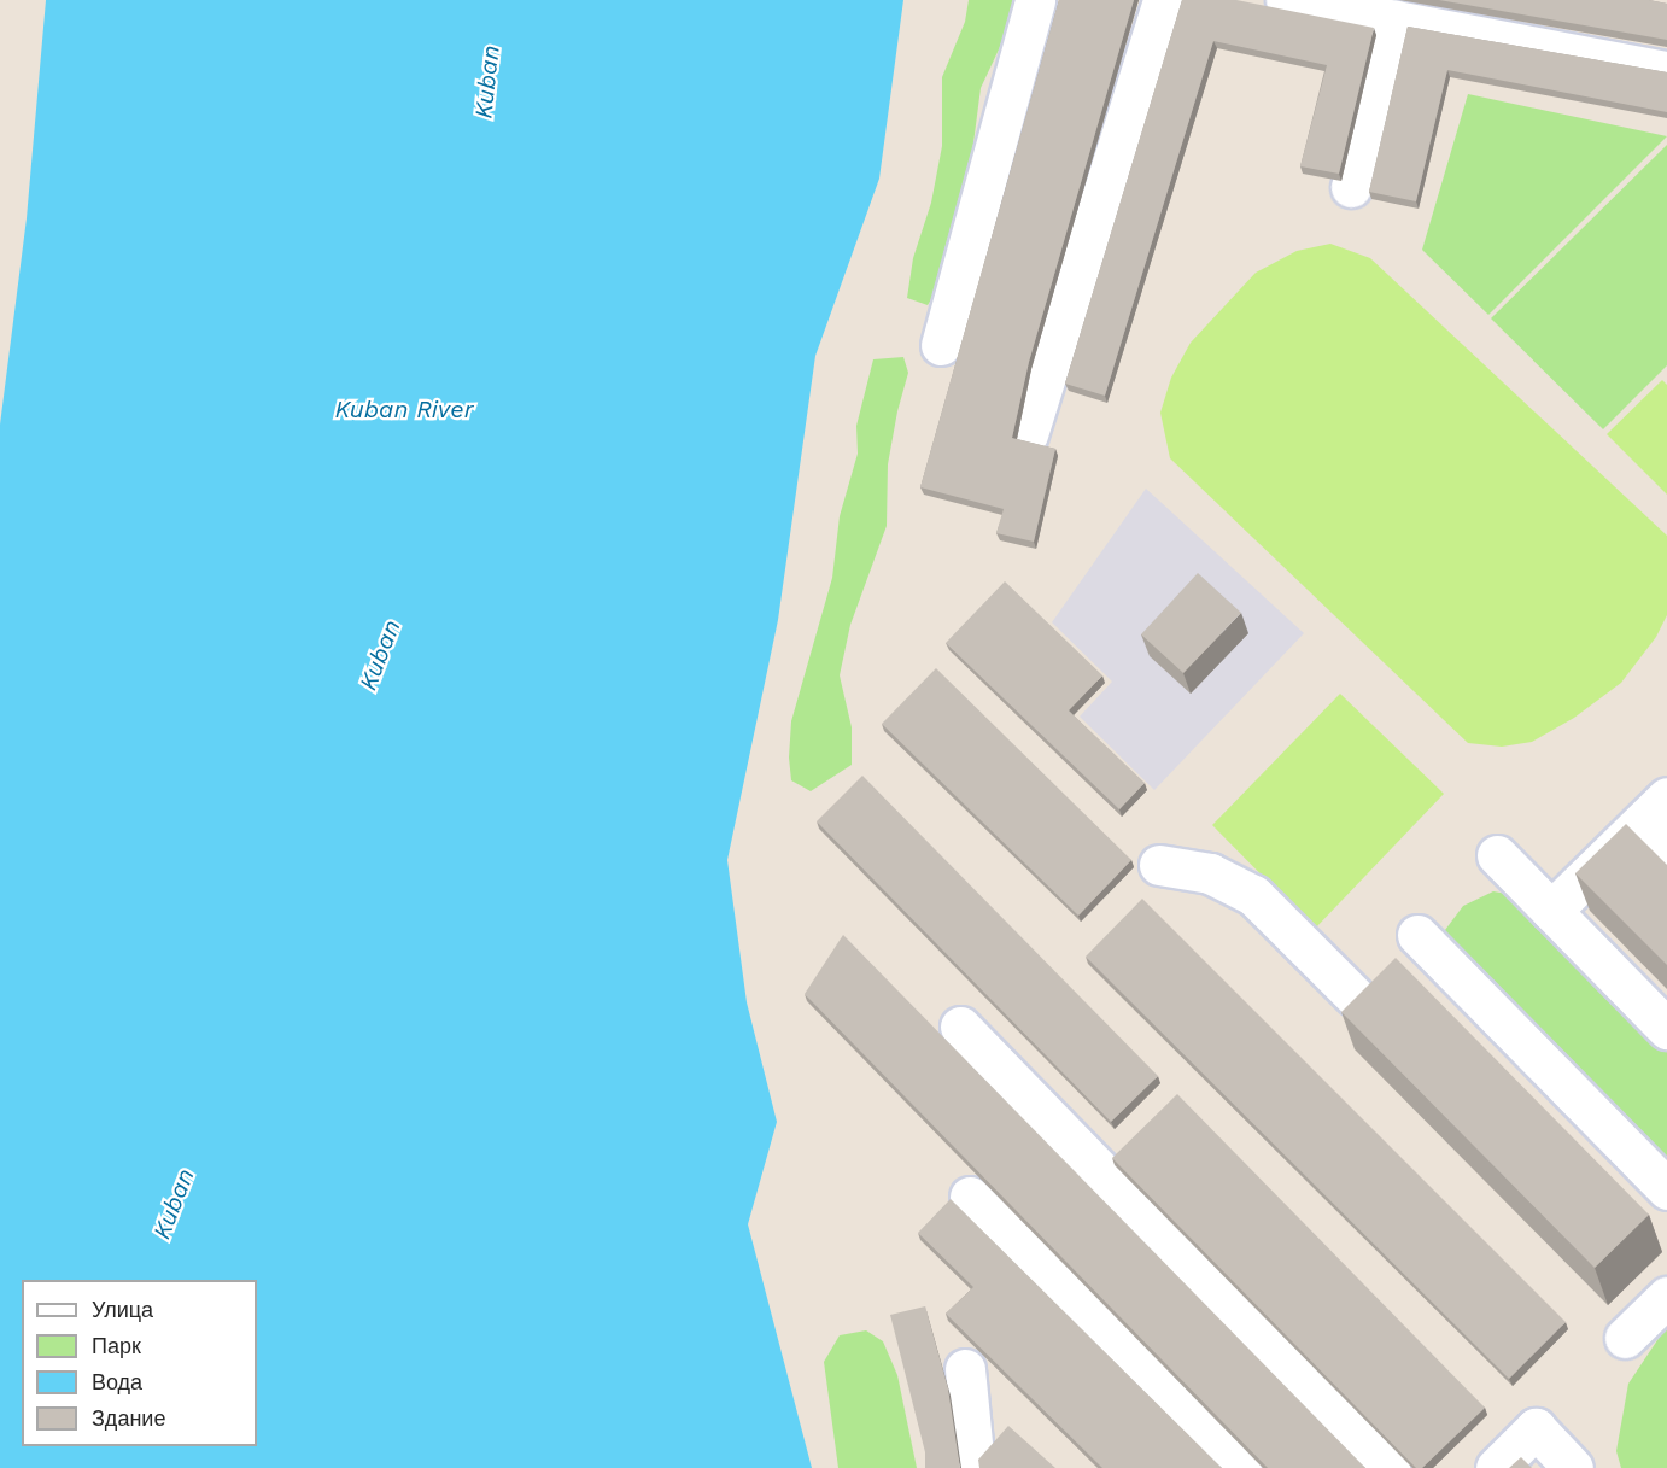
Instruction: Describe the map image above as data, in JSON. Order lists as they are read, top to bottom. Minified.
{"water":["Kuban","Kuban River"],"legend":["Улица","Парк","Вода","Здание"]}
